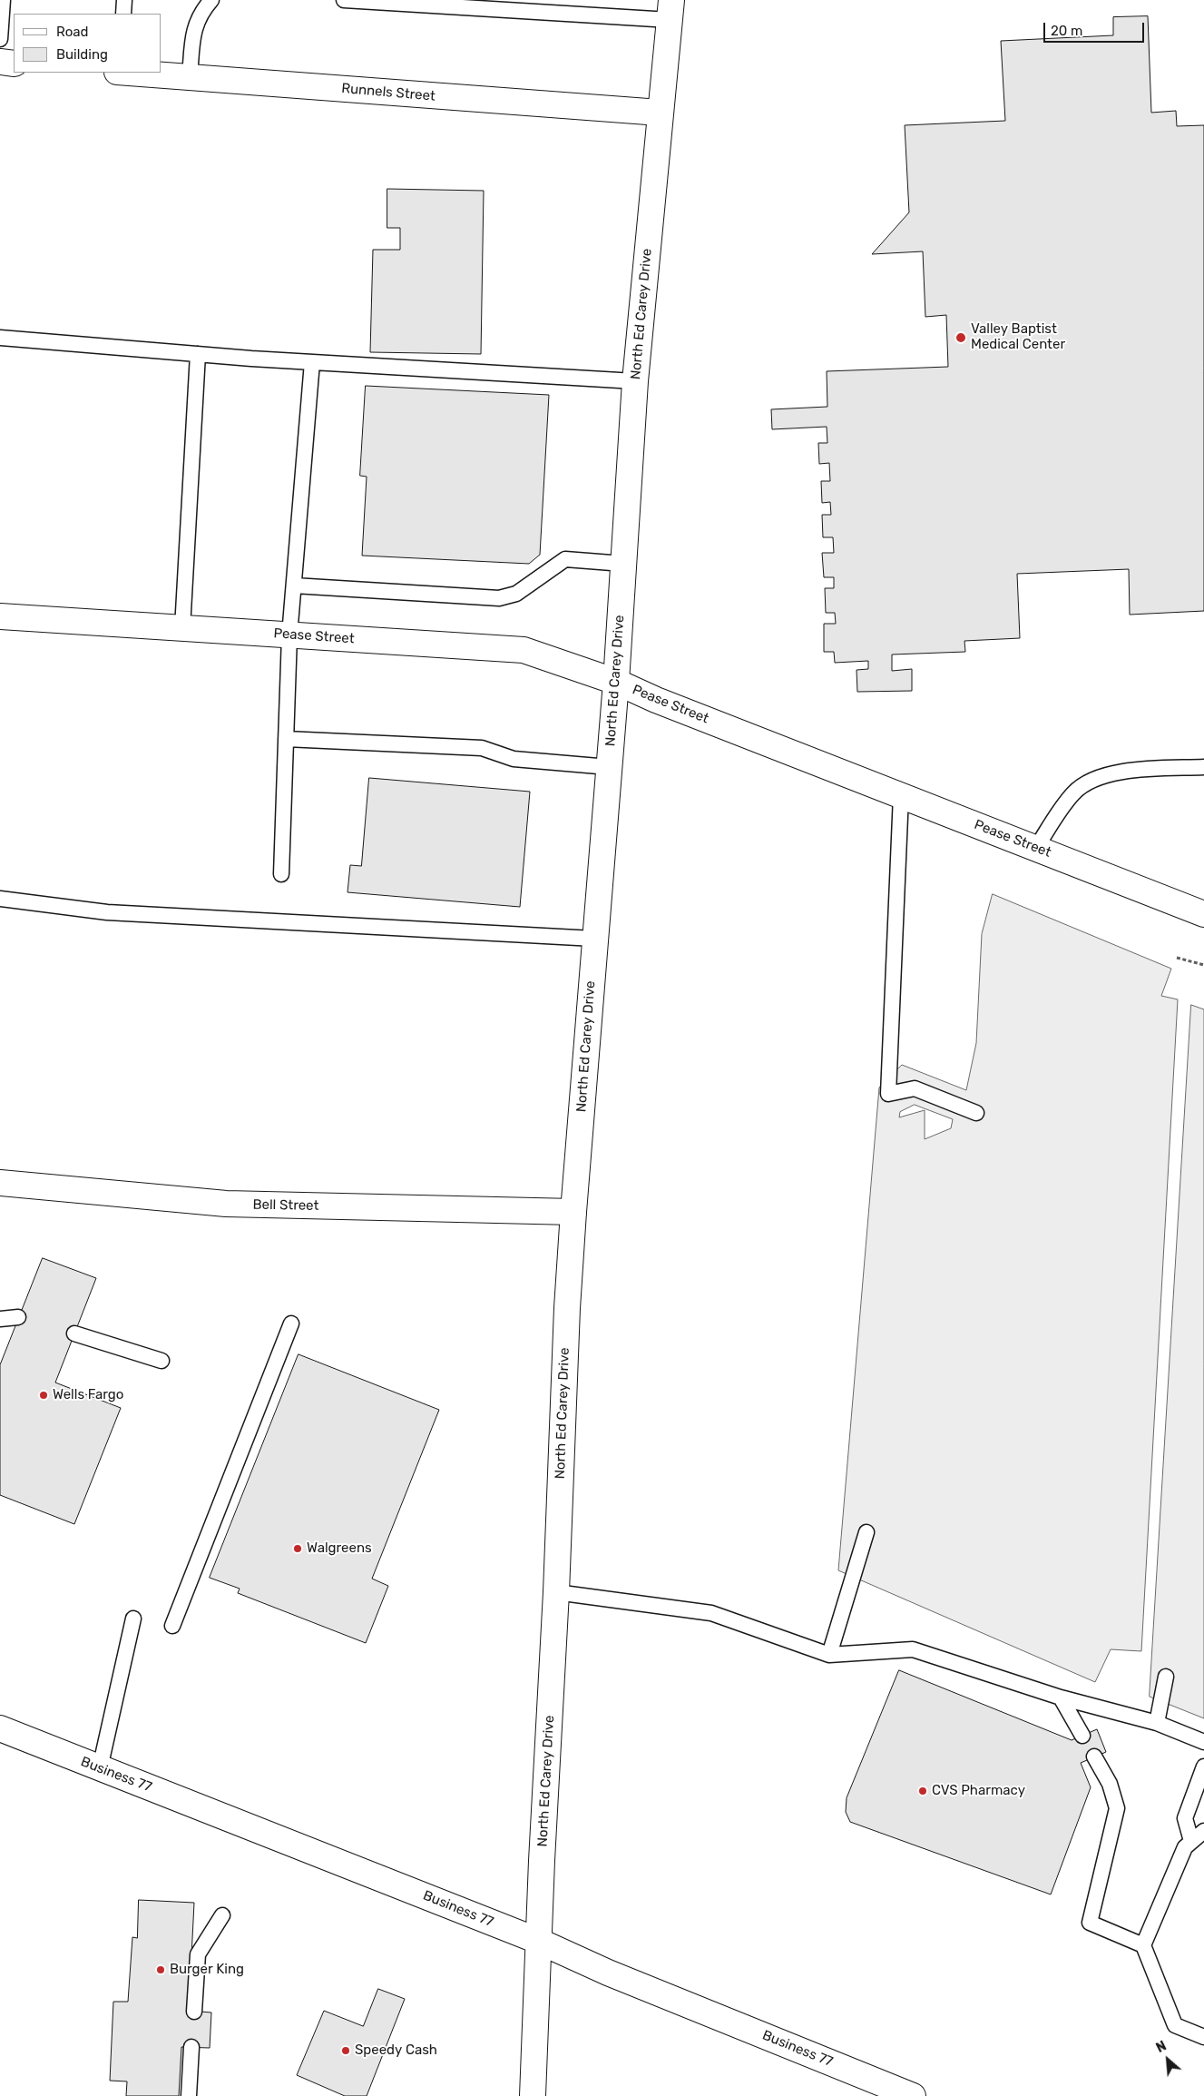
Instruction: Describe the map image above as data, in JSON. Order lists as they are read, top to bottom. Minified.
{"streets":{"main road":["Runnels Street","North Ed Carey Drive","Pease Street","Bell Street","Business 77"]},"crossings":[["Runnels Street","North Ed Carey Drive"],["North Ed Carey Drive","Pease Street"],["North Ed Carey Drive","Bell Street"],["North Ed Carey Drive","Business 77"]],"places":["Valley Baptist Medical Center","Wells Fargo","Walgreens","CVS Pharmacy","Burger King","Speedy Cash"],"legend":["Road","Building"],"scale_bar":"20 m","north":"top left"}
